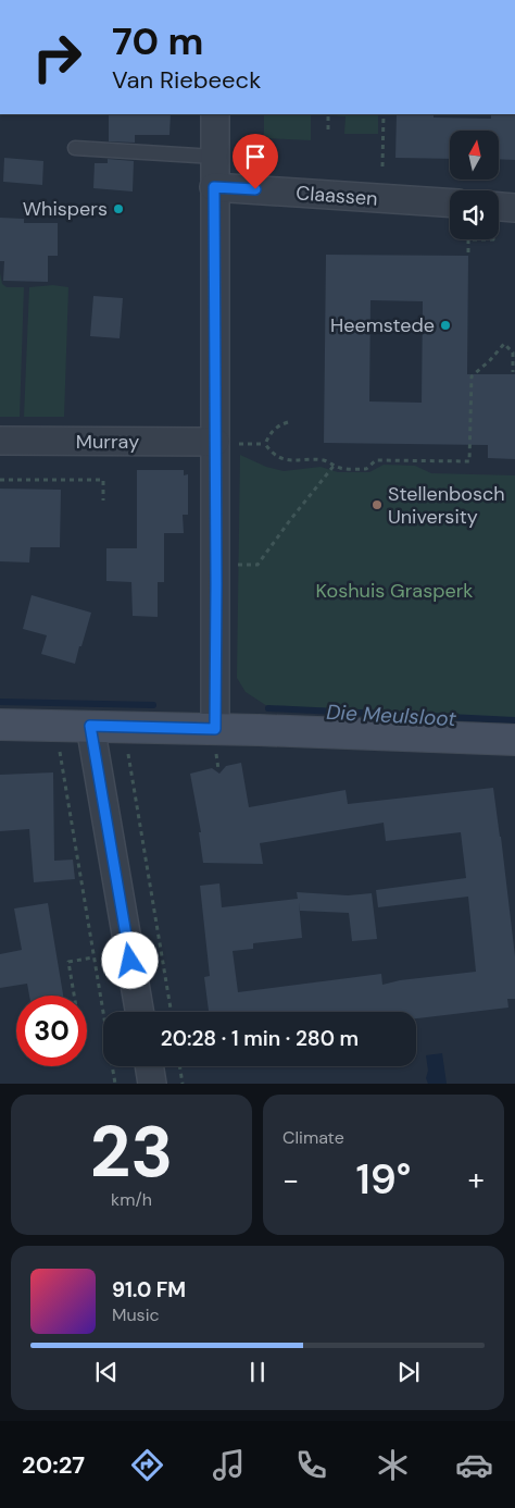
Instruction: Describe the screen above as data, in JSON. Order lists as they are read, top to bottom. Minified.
{"streets":{"street":["Claassen","Murray"]},"water":["Die Meulsloot"],"parks":["Koshuis Grasperk"],"places":["Whispers","Heemstede","Stellenbosch University"],"north":"top","page":{"turn":["70 m","Van Riebeeck"],"limit":"30","trip":"20:28 · 1 min · 280 m","tile":[["23","km/h"],"Climate"],"heat":["−","19°","+"],"song":["91.0 FM","Music"],"tabs":"20:27"}}
